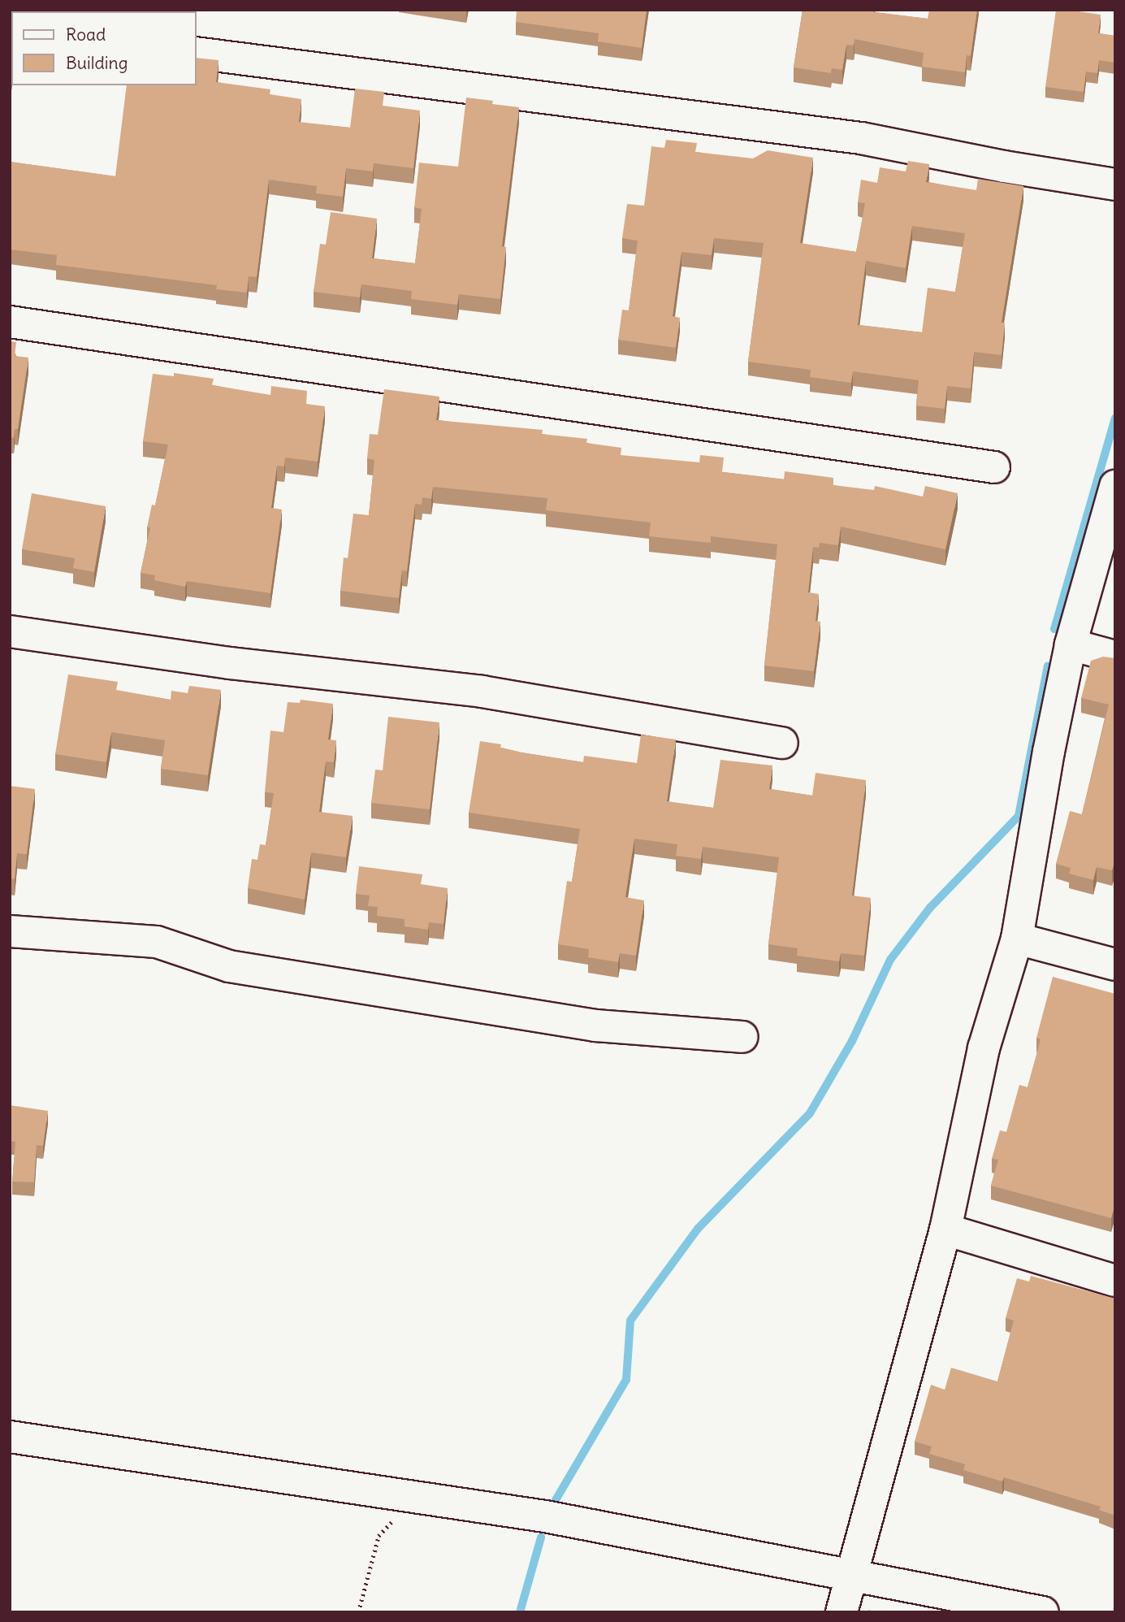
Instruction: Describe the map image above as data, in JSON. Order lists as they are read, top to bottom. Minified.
{"legend":["Road","Building"]}
